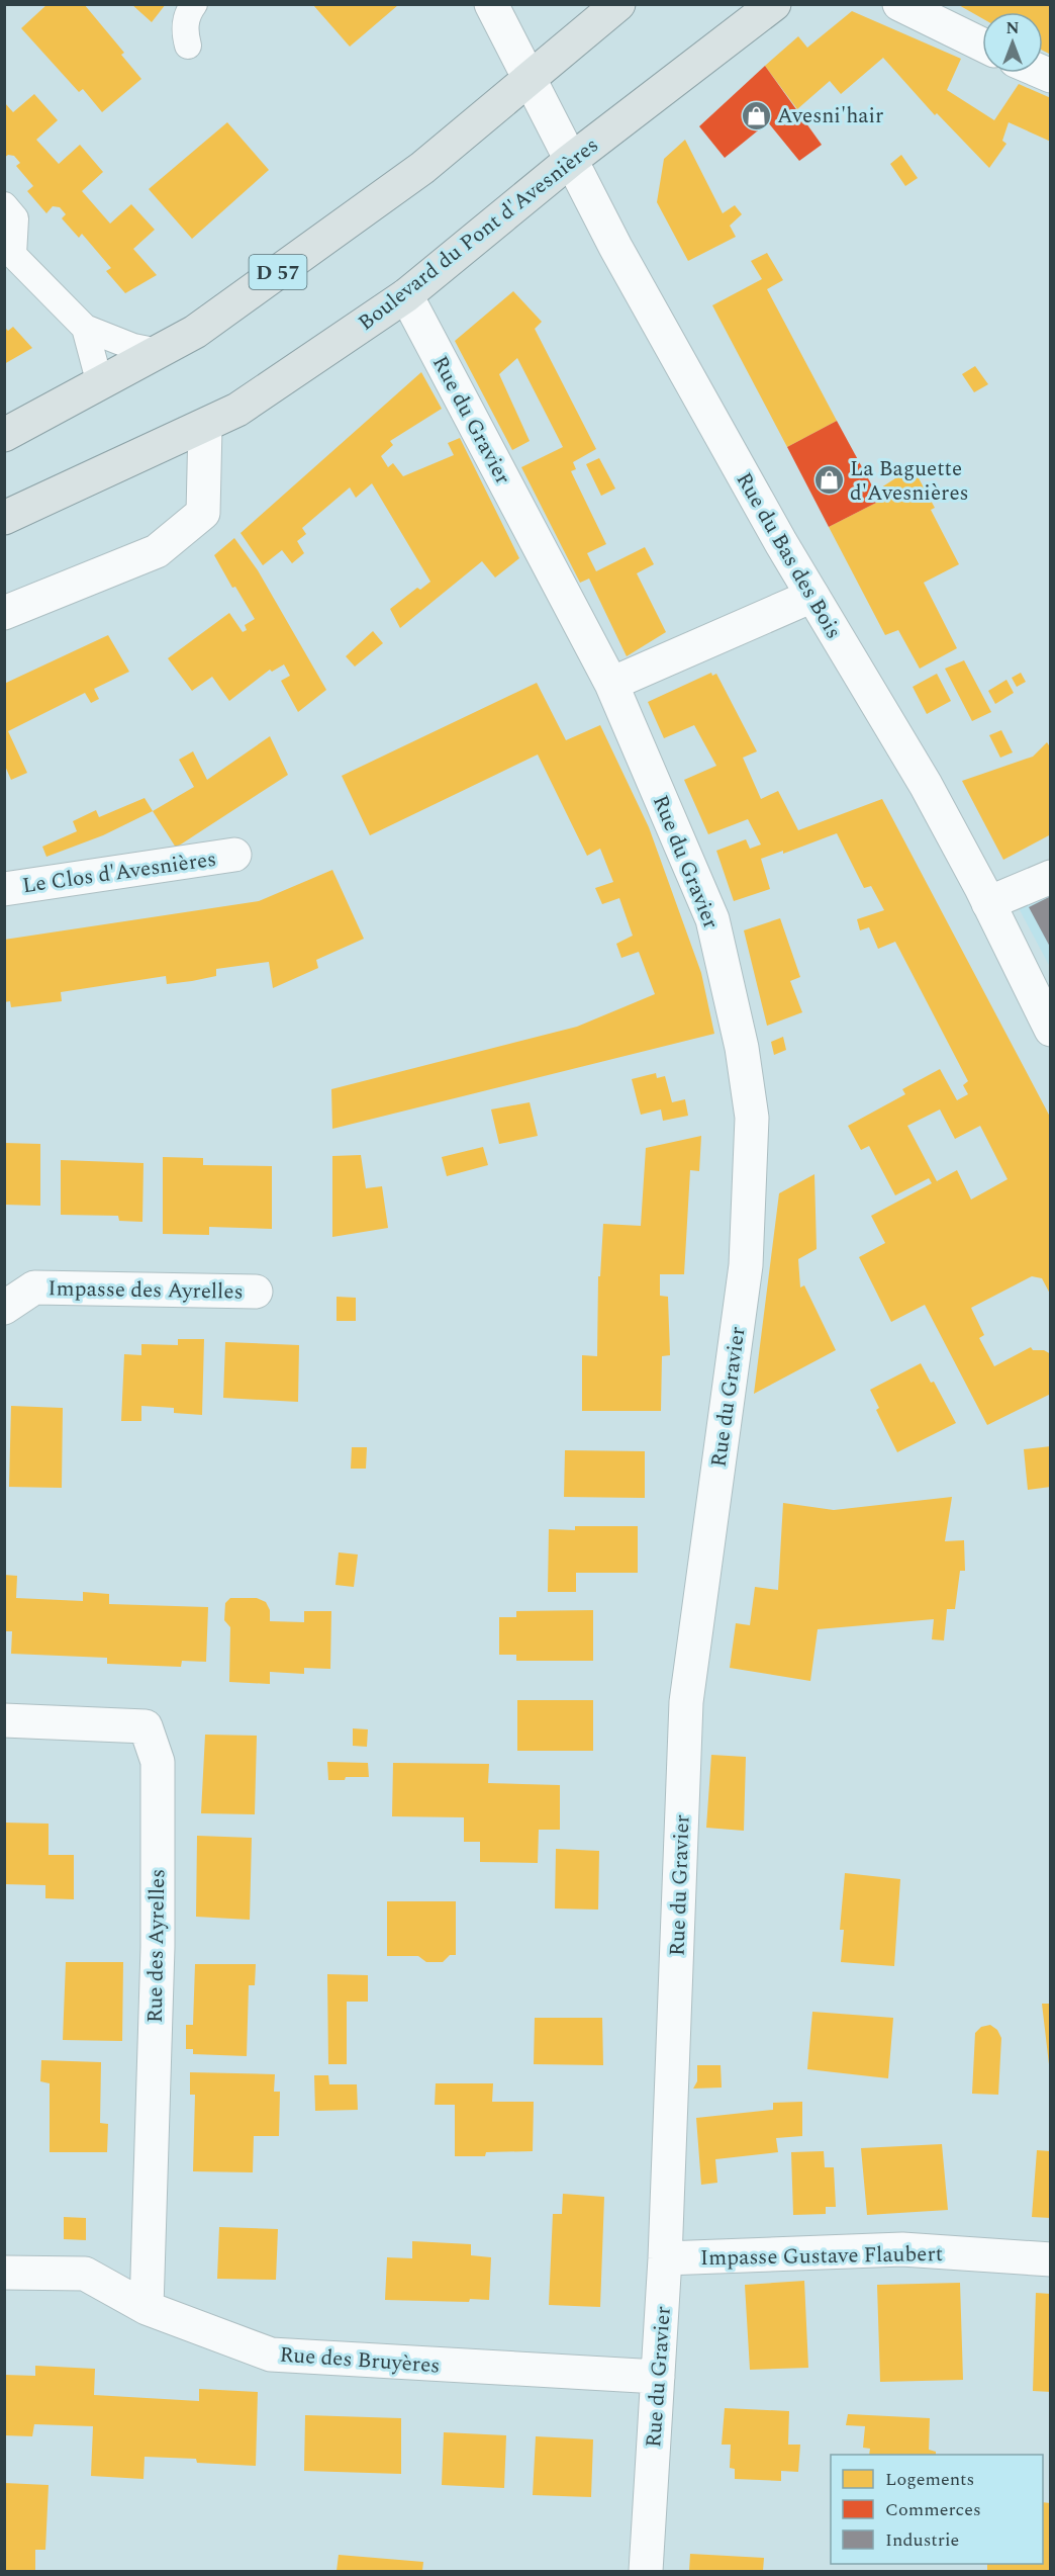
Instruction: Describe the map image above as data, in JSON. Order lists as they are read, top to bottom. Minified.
{"streets":{"main road":["Boulevard du Pont d'Avesnières","D 57"],"street":["Rue du Gravier","Rue du Bas des Bois","Le Clos d'Avesnières","Impasse des Ayrelles","Rue des Ayrelles","Impasse Gustave Flaubert","Rue des Bruyères"]},"crossings":[["Boulevard du Pont d'Avesnières","Rue du Gravier"],["Boulevard du Pont d'Avesnières","Rue du Bas des Bois"],["D 57","Rue du Bas des Bois"],["Rue du Gravier","Impasse Gustave Flaubert"],["Rue du Gravier","Rue des Bruyères"],["Rue des Ayrelles","Rue des Bruyères"]],"places":{"shop":["Avesni'hair","La Baguette d'Avesnières"]},"legend":["Logements","Commerces","Industrie"],"north":"top"}
